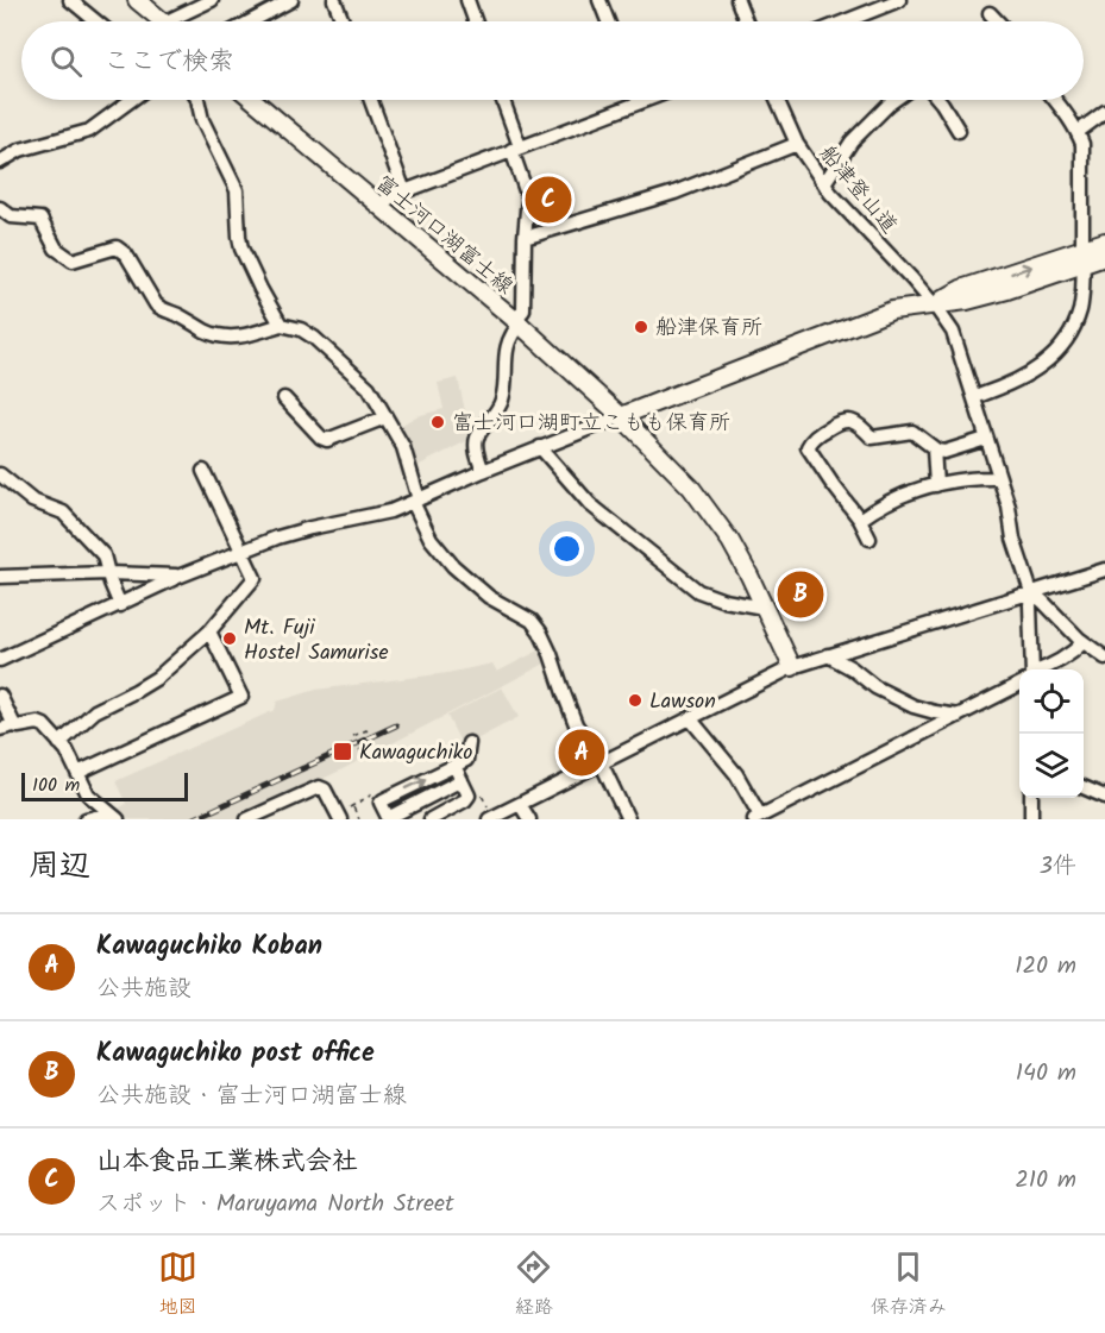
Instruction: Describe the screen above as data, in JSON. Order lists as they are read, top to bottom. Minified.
{"streets":{"main road":["富士河口湖富士線"],"street":["船津登山道"]},"places":{"other":["船津保育所","富士河口湖町立こもも保育所","Mt. Fuji Hostel Samurise","Lawson"],"transit":["Kawaguchiko"]},"scale_bar":"100 m","page":{"search":"ここで検索","pins":["C","B","A"],"scale":"100 m","heading":["周辺","3件"],"list":[{"mark":"A","name":"Kawaguchiko Koban","note":"公共施設","value":"120 m"},{"mark":"B","name":"Kawaguchiko post office","note":"公共施設 · 富士河口湖富士線","value":"140 m"},{"mark":"C","name":"山本食品工業株式会社","note":"スポット · Maruyama North Street","value":"210 m"}],"nav":["地図","経路","保存済み"]}}
